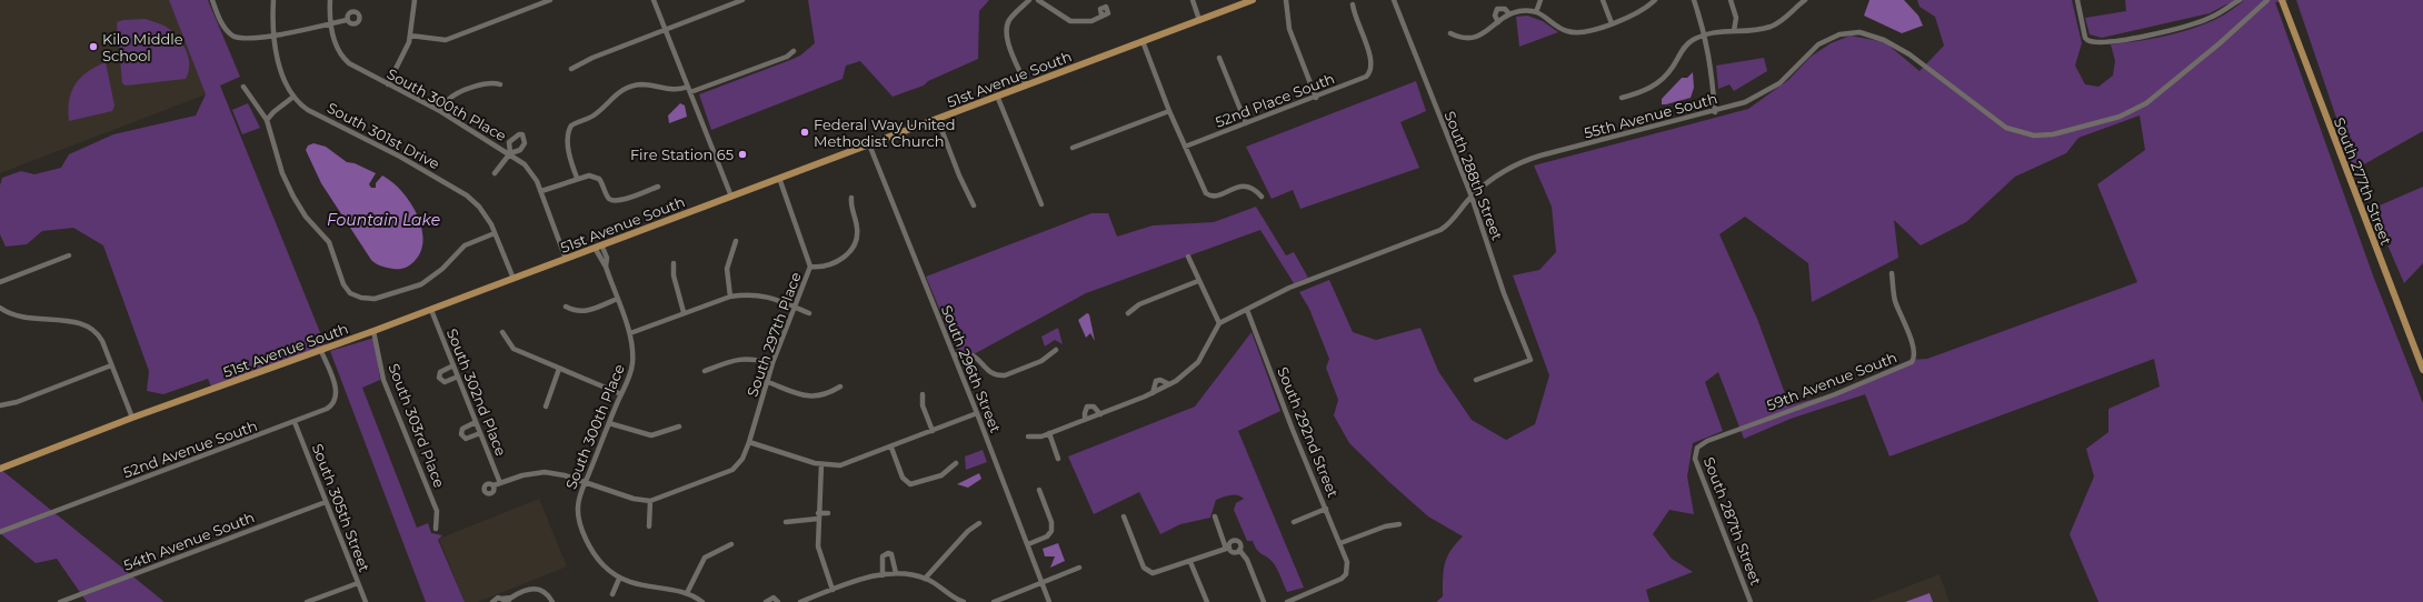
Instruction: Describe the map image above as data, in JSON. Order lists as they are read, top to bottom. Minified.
{"streets":{"main road":["51st Avenue South","South 277th Street"],"street":["52nd Place South","South 300th Place","55th Avenue South","South 301st Drive","South 288th Street","South 297th Place","South 296th Street","59th Avenue South","South 302nd Place","South 303rd Place","South 292nd Street","52nd Avenue South","South 305th Street","South 287th Street","54th Avenue South"]},"crossings":[["51st Avenue South","South 300th Place"],["51st Avenue South","South 301st Drive"],["51st Avenue South","South 297th Place"],["51st Avenue South","South 296th Street"],["51st Avenue South","South 302nd Place"],["51st Avenue South","South 303rd Place"],["51st Avenue South","52nd Avenue South"],["55th Avenue South","South 288th Street"],["55th Avenue South","South 292nd Street"],["59th Avenue South","South 287th Street"],["52nd Avenue South","South 305th Street"],["South 305th Street","54th Avenue South"]],"water":["Fountain Lake"],"places":["Kilo Middle School","Federal Way United Methodist Church","Fire Station 65"]}
